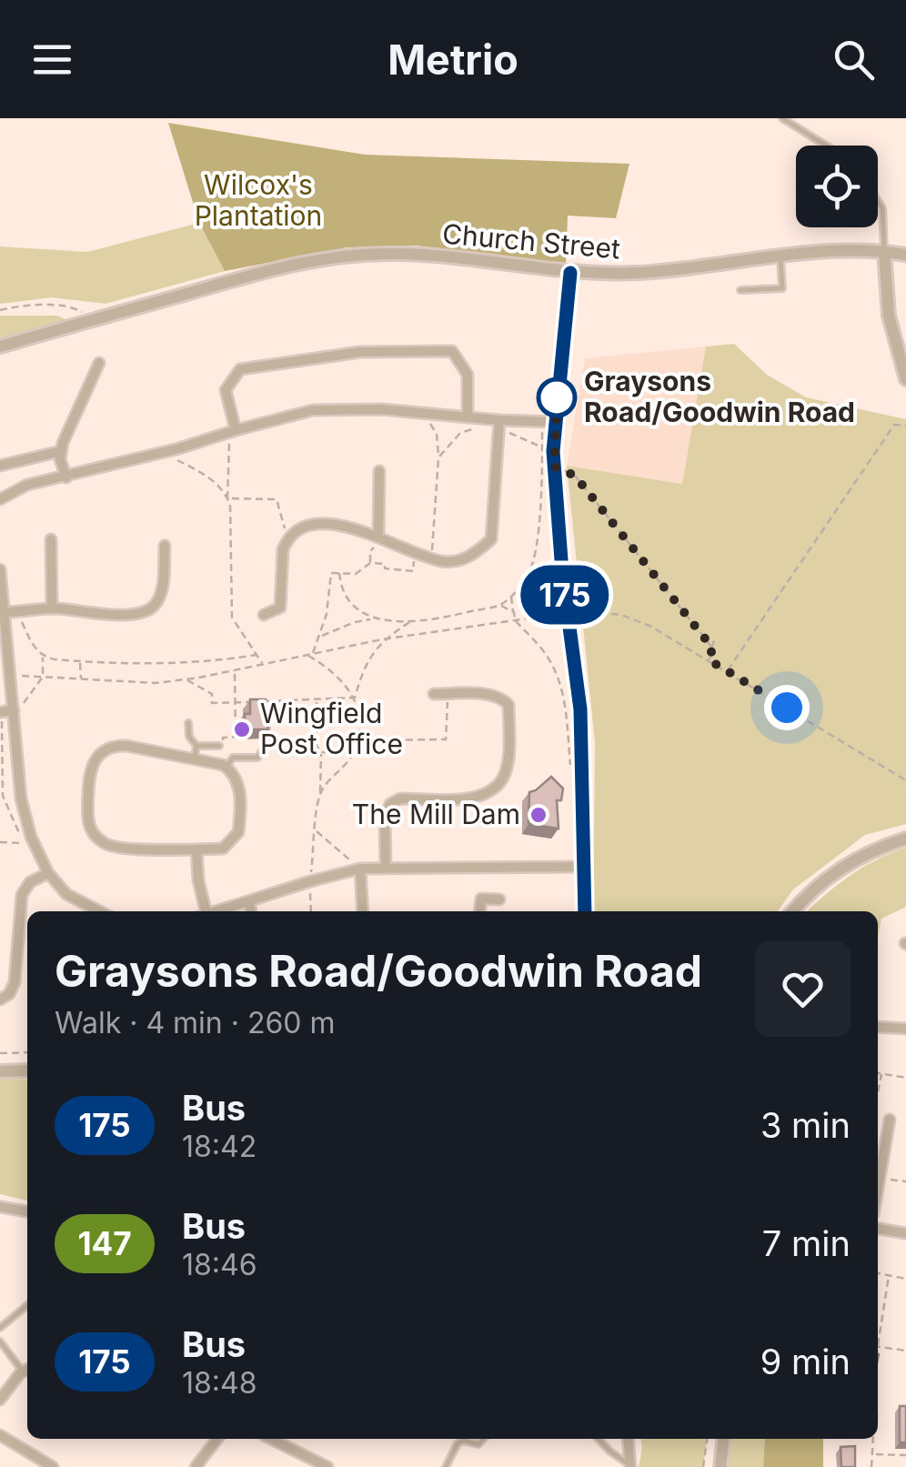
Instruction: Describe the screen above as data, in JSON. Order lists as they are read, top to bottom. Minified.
{"streets":{"street":["Church Street"]},"parks":["Wilcox's Plantation"],"places":["Graysons Road/Goodwin Road","Wingfield Post Office","The Mill Dam"],"lines":["bus line 175"],"page":{"header":"Metrio","on_map":"175","heading":["Graysons Road/Goodwin Road","Walk · 4 min · 260 m"],"list":[{"mark":"175","name":"Bus","note":"18:42","value":"3 min"},{"mark":"147","name":"Bus","note":"18:46","value":"7 min"},{"mark":"175","name":"Bus","note":"18:48","value":"9 min"}]}}
